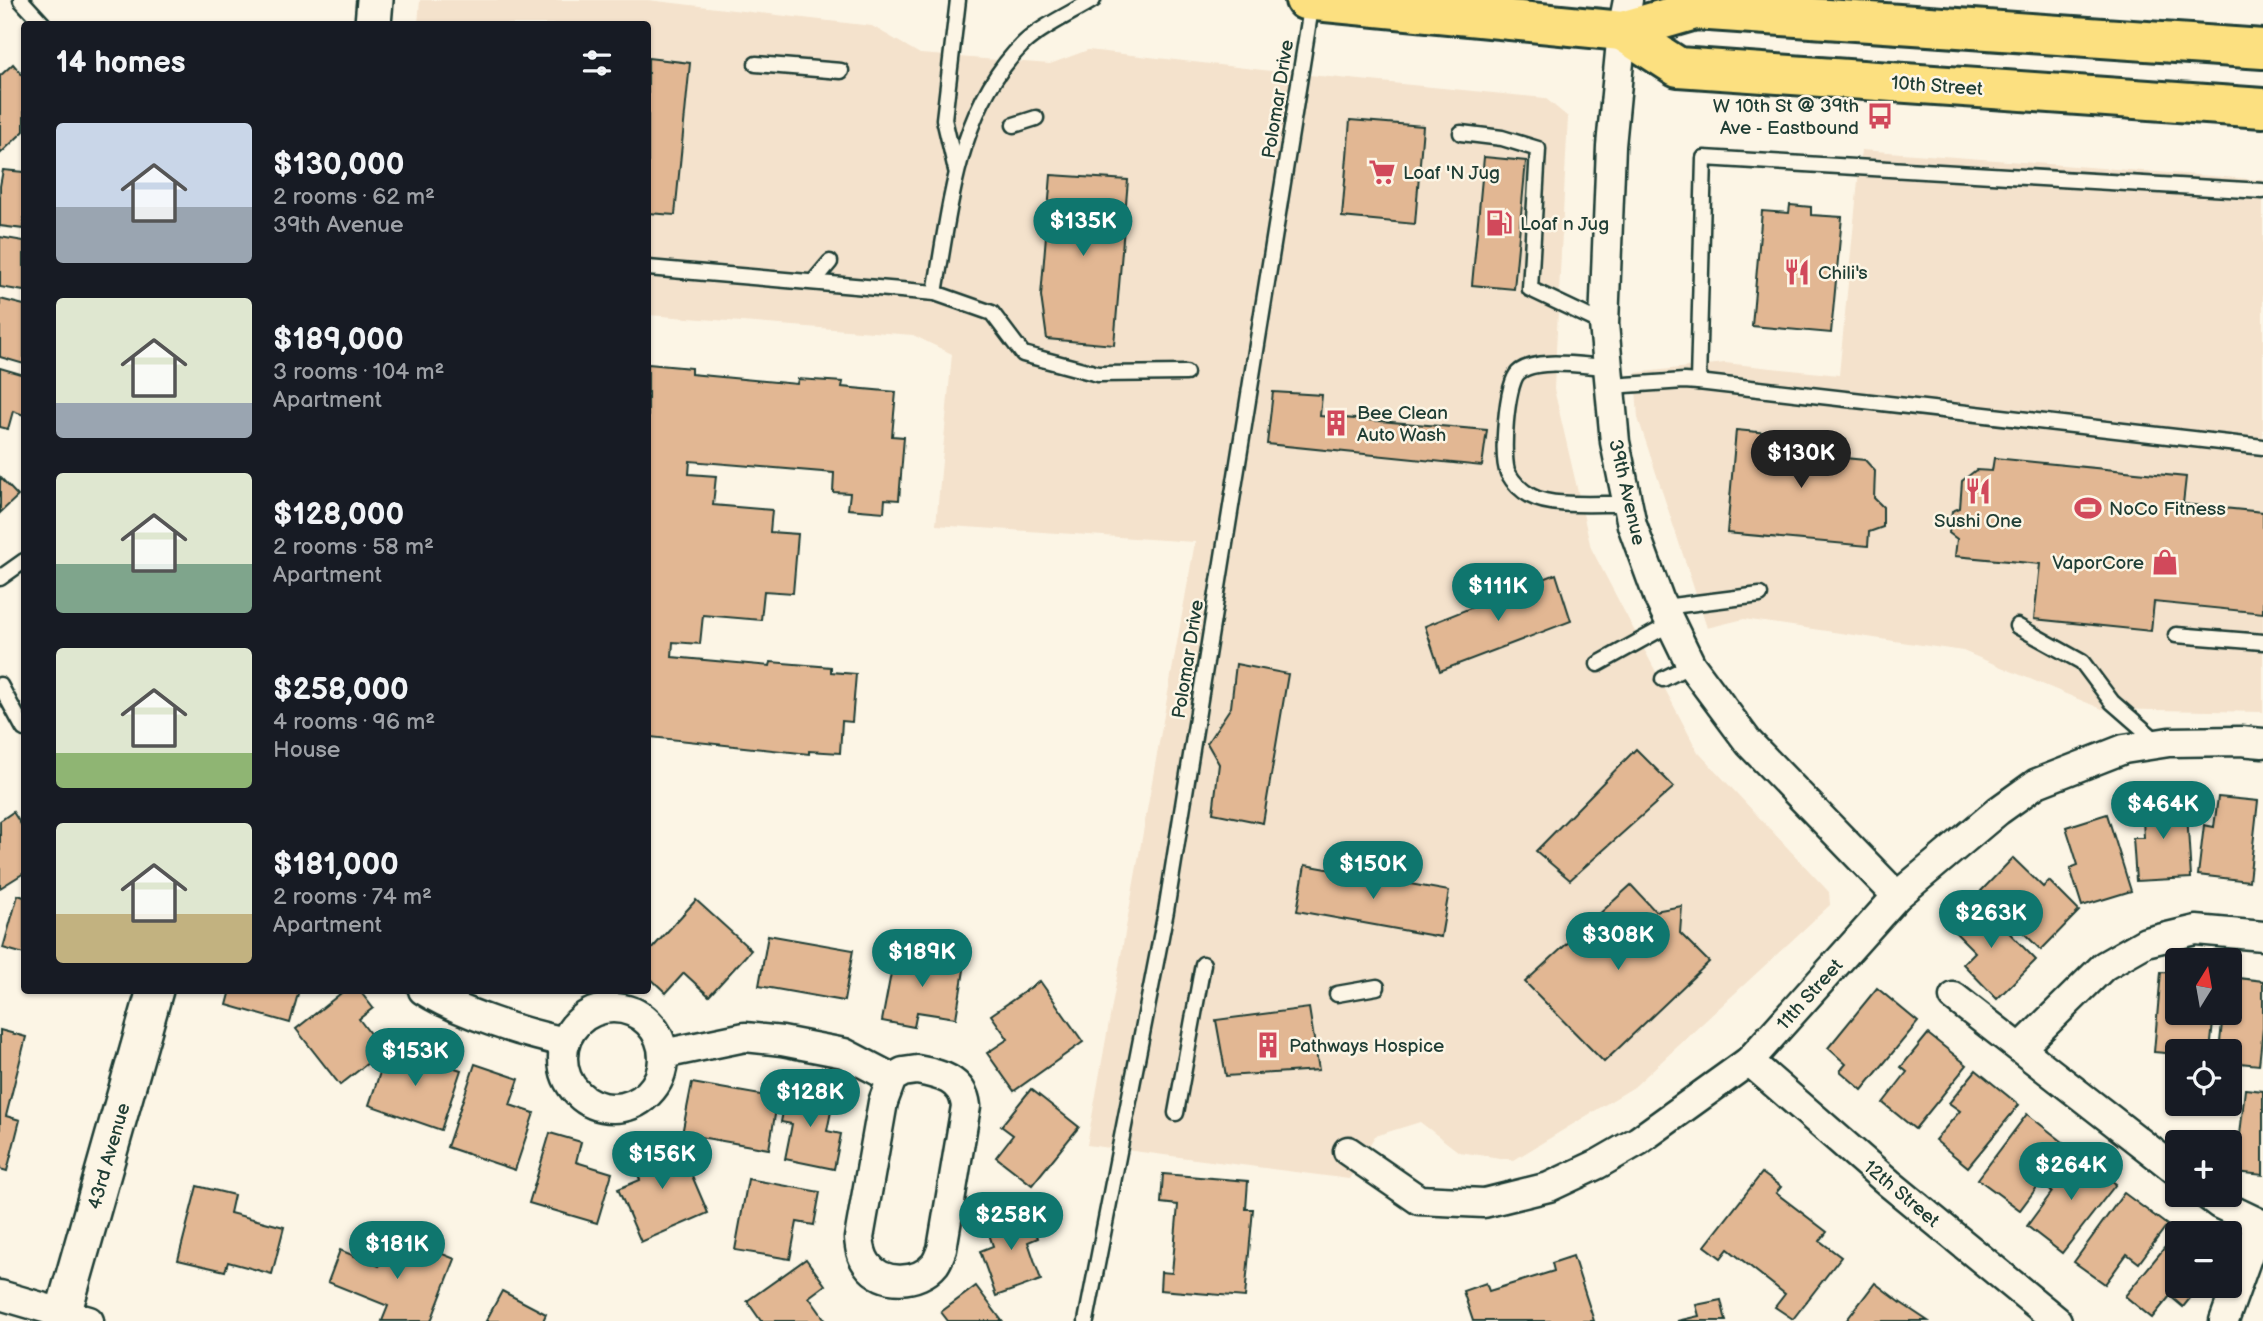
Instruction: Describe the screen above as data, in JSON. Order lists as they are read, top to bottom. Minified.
{"streets":{"main road":["10th Street"],"street":["39th Avenue","11th Street","43rd Avenue","12th Street"],"lane":["Polomar Drive"]},"crossings":[["10th Street","Polomar Drive"],["10th Street","39th Avenue"],["39th Avenue","11th Street"],["11th Street","12th Street"]],"places":{"bus stop":["W 10th St @ 39th Ave - Eastbound"],"supermarket":["Loaf 'N Jug"],"fuel station":["Loaf n Jug"],"restaurant":["Chili's","Sushi One"],"building":["Bee Clean Auto Wash","Pathways Hospice"],"sports":["NoCo Fitness"],"shop":["VaporCore"]},"north":"top","page":{"heading":"14 homes","list":[{"name":"$130,000","note":"2 rooms · 62 m² · 39th Avenue"},{"name":"$189,000","note":"3 rooms · 104 m² · Apartment"},{"name":"$128,000","note":"2 rooms · 58 m² · Apartment"},{"name":"$258,000","note":"4 rooms · 96 m² · House"},{"name":"$181,000","note":"2 rooms · 74 m² · Apartment"}],"price":["$135K","$130K","$111K","$464K","$150K","$263K","$308K","$189K","$153K","$128K","$156K","$264K","$258K","$181K"],"map_buttons":["+","−"]}}
